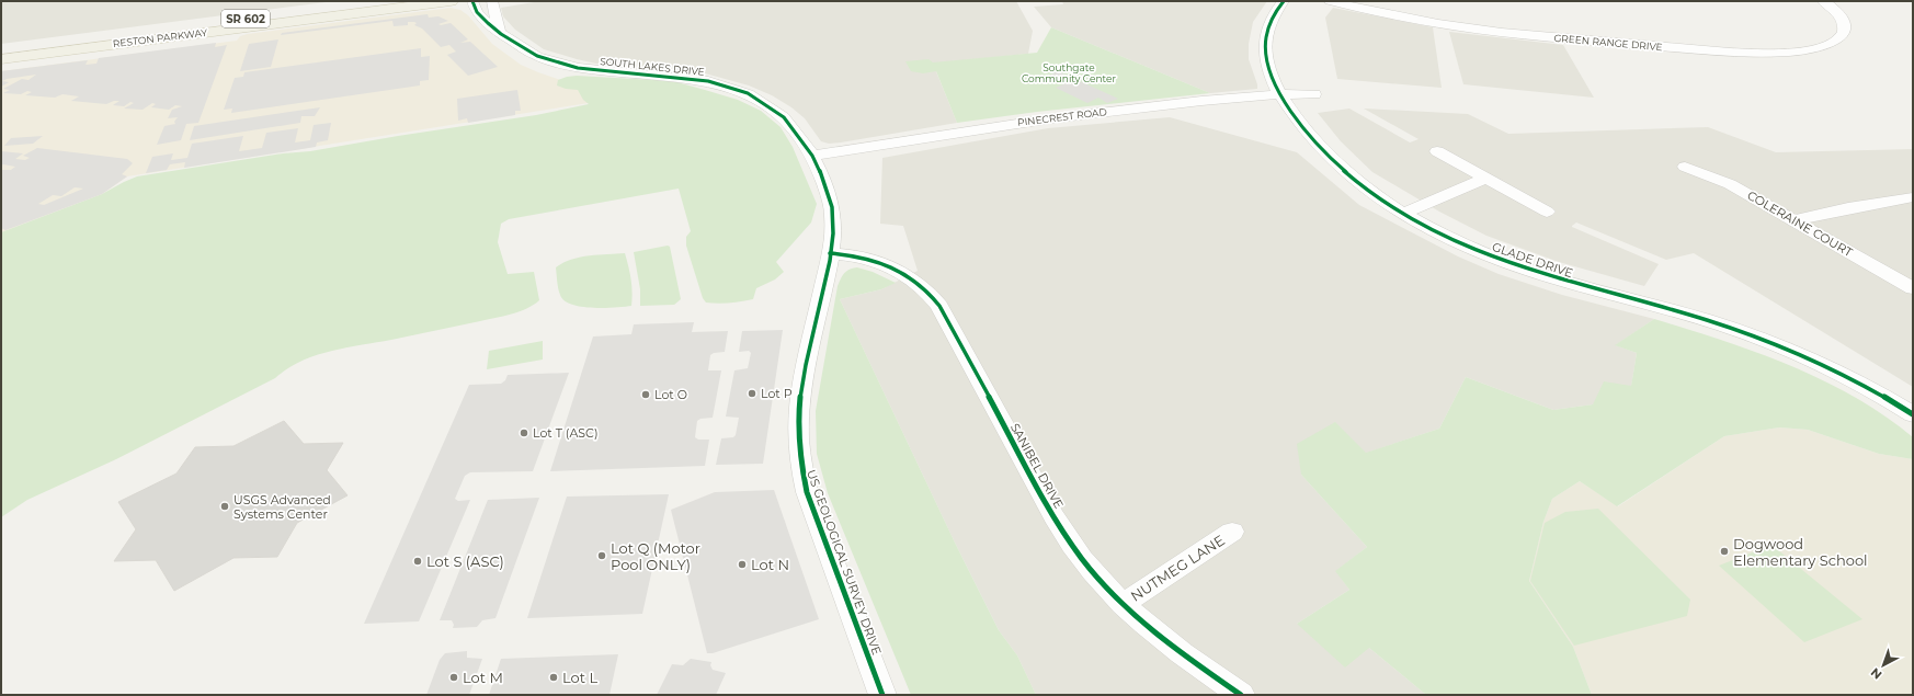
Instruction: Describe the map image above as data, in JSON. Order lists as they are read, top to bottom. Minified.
{"streets":{"main road":["SR 602","RESTON PARKWAY"],"street":["GREEN RANGE DRIVE","SOUTH LAKES DRIVE","PINECREST ROAD","COLERAINE COURT","GLADE DRIVE","SANIBEL DRIVE","US GEOLOGICAL SURVEY DRIVE","NUTMEG LANE"]},"crossings":[["SOUTH LAKES DRIVE","PINECREST ROAD"],["SOUTH LAKES DRIVE","SANIBEL DRIVE"],["SOUTH LAKES DRIVE","US GEOLOGICAL SURVEY DRIVE"],["PINECREST ROAD","GLADE DRIVE"],["SANIBEL DRIVE","US GEOLOGICAL SURVEY DRIVE"],["SANIBEL DRIVE","NUTMEG LANE"]],"parks":["Southgate Community Center"],"places":["Lot P","Lot O","Lot T (ASC)","USGS Advanced Systems Center","Dogwood Elementary School","Lot Q (Motor Pool ONLY)","Lot S (ASC)","Lot N","Lot M","Lot L"],"north":"bottom left"}
